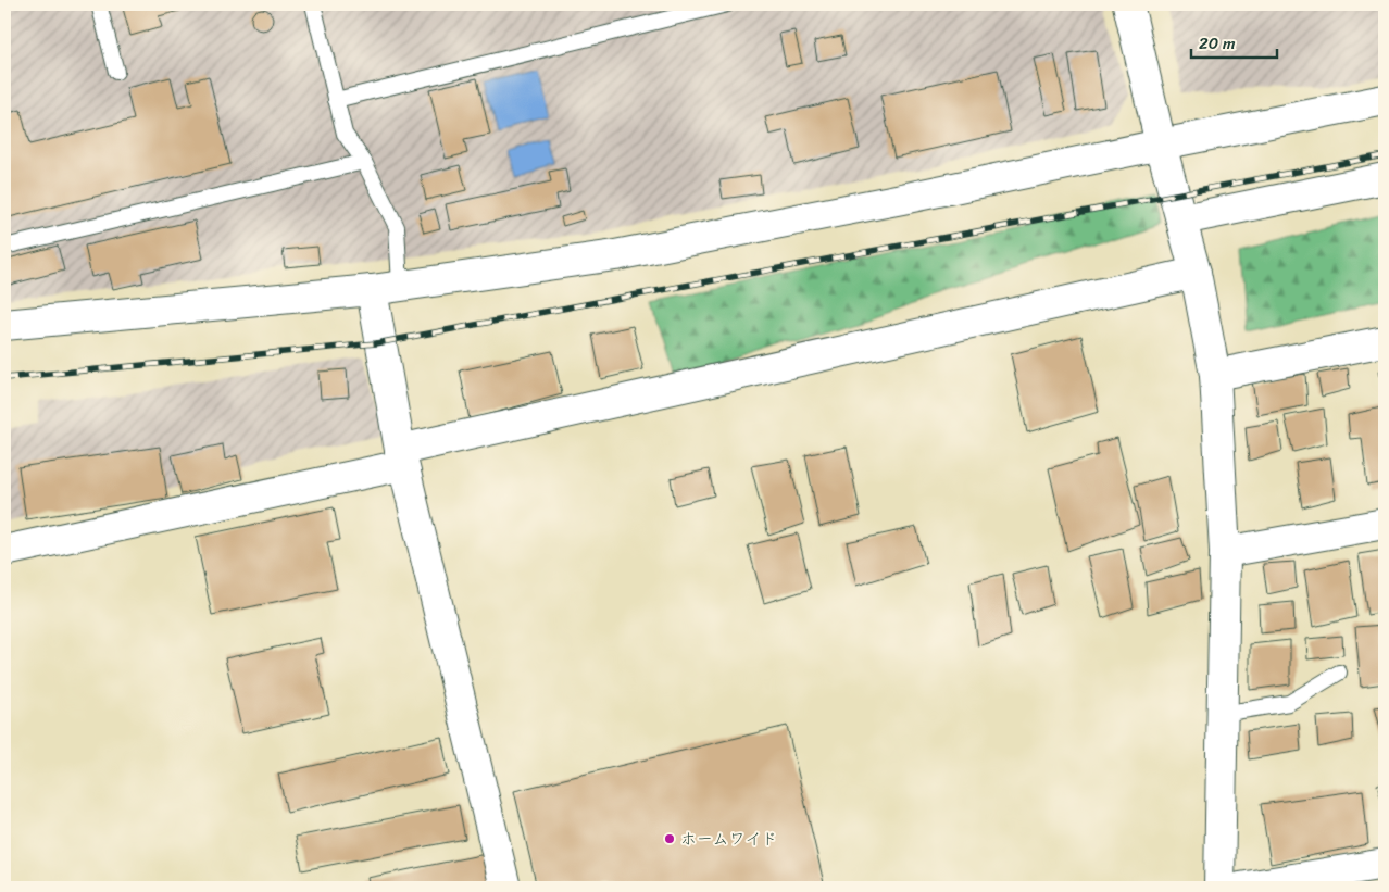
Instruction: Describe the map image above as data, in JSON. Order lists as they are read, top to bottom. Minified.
{"places":["ホームワイド"],"scale_bar":"20 m"}
